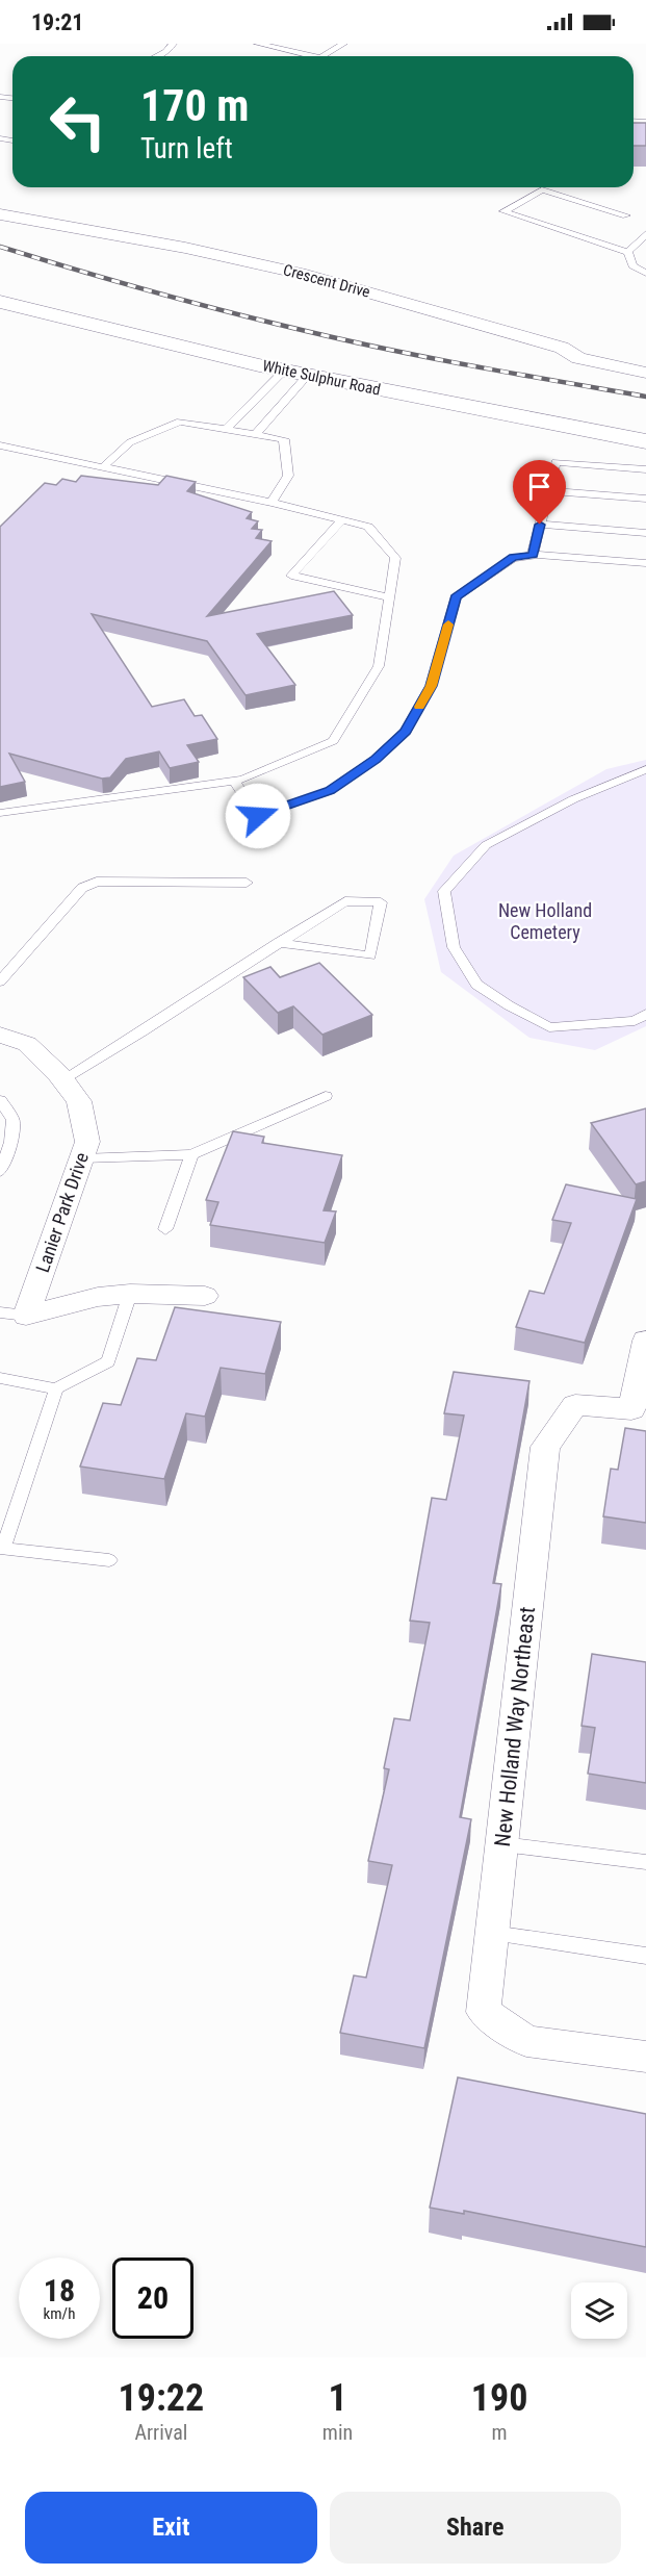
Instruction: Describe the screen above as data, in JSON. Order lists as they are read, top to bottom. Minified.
{"streets":{"street":["Crescent Drive","White Sulphur Road","Lanier Park Drive","New Holland Way Northeast"]},"parks":["New Holland Cemetery"],"page":{"status":"19:21","turn":["170 m","Turn left"],"speed":"18 km/h","limit":"20","eta":["19:22","Arrival","1","min","190","m"],"buttons":["Exit","Share"]}}
